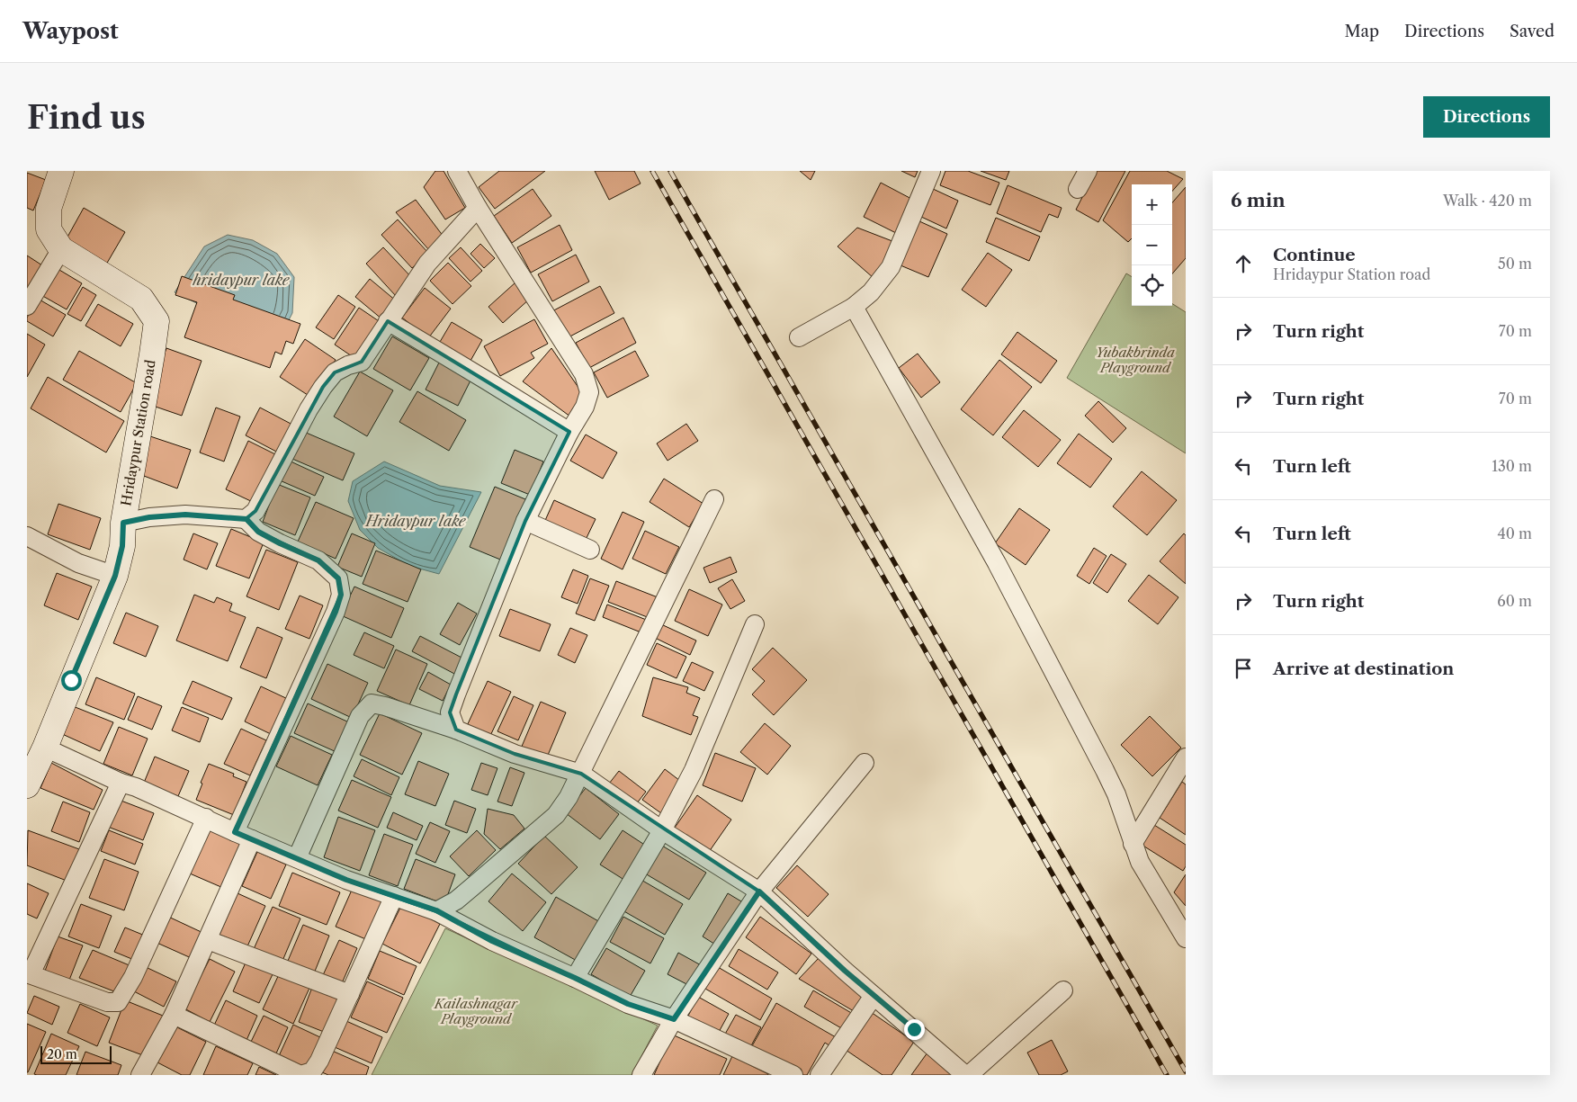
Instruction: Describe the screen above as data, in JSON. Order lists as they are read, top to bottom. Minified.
{"streets":{"street":["Hridaypur Station road"]},"water":["hridaypur lake","Hridaypur lake"],"parks":["Yubakbrinda Playground","Kailashnagar Playground"],"scale_bar":"20 m","page":{"header":"Waypost","nav":["Map","Directions","Saved"],"buttons":"Directions","title":"Find us","heading":["6 min","Walk · 420 m"],"map_buttons":["+","−"],"list":[["Continue","Hridaypur Station road","50 m"],["Turn right","70 m"],["Turn right","70 m"],["Turn left","130 m"],["Turn left","40 m"],["Turn right","60 m"],"Arrive at destination"],"scale":"20 m"}}
